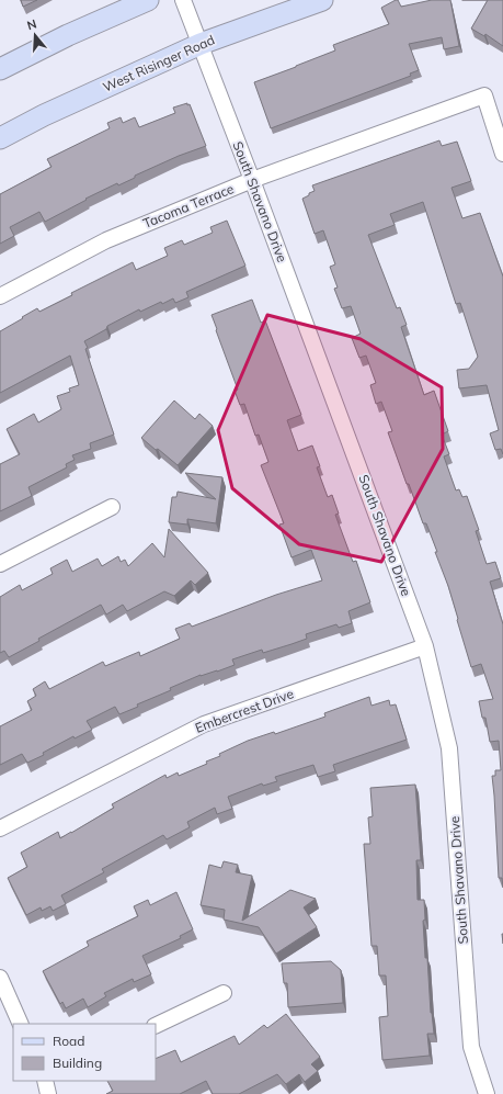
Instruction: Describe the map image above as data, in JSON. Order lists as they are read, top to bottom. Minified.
{"streets":{"main road":["West Risinger Road"],"street":["South Shavano Drive","Tacoma Terrace","Embercrest Drive"]},"crossings":[["West Risinger Road","South Shavano Drive"],["South Shavano Drive","Tacoma Terrace"],["South Shavano Drive","Embercrest Drive"]],"legend":["Road","Building"],"north":"top"}
